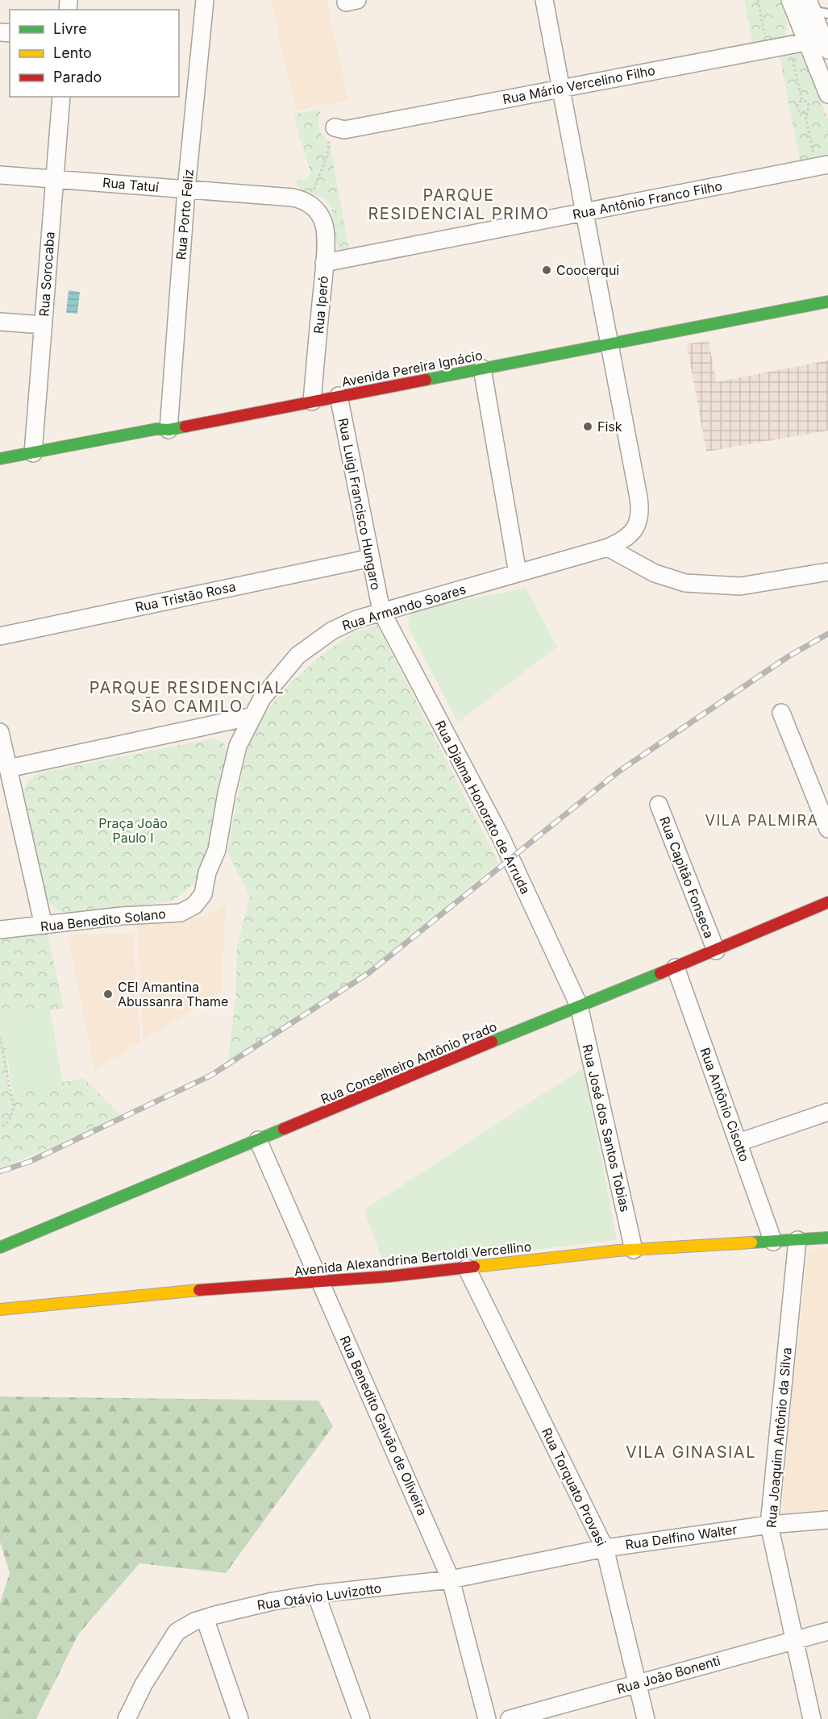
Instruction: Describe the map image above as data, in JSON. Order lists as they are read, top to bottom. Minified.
{"streets":{"main road":["Avenida Pereira Ignácio","Rua Conselheiro Antônio Prado","Avenida Alexandrina Bertoldi Vercellino"],"street":["Rua Mário Vercelino Filho","Rua Tatuí","Rua Antônio Franco Filho","Rua Porto Feliz","Rua Sorocaba","Rua Iperó","Rua Luigi Francisco Hungaro","Rua Tristão Rosa","Rua Armando Soares","Rua Djalma Honorato de Arruda","Rua Capitão Fonseca","Rua Benedito Solano","Rua Antônio Cisotto","Rua José dos Santos Tobias","Rua Benedito Galvão de Oliveira","Rua Joaquim Antônio da Silva","Rua Torquato Provasi","Rua Delfino Walter","Rua Otávio Luvizotto","Rua João Bonenti"]},"crossings":[["Rua Tatuí","Rua Porto Feliz"],["Rua Tatuí","Rua Sorocaba"],["Rua Tatuí","Rua Iperó"],["Rua Antônio Franco Filho","Rua Iperó"],["Rua Porto Feliz","Avenida Pereira Ignácio"],["Rua Sorocaba","Avenida Pereira Ignácio"],["Rua Iperó","Avenida Pereira Ignácio"],["Avenida Pereira Ignácio","Rua Luigi Francisco Hungaro"],["Avenida Pereira Ignácio","Rua Armando Soares"],["Rua Luigi Francisco Hungaro","Rua Tristão Rosa"],["Rua Luigi Francisco Hungaro","Rua Armando Soares"],["Rua Luigi Francisco Hungaro","Rua Djalma Honorato de Arruda"],["Rua Armando Soares","Rua Djalma Honorato de Arruda"],["Rua Armando Soares","Rua Benedito Solano"],["Rua Djalma Honorato de Arruda","Rua Conselheiro Antônio Prado"],["Rua Djalma Honorato de Arruda","Rua José dos Santos Tobias"],["Rua Capitão Fonseca","Rua Conselheiro Antônio Prado"],["Rua Conselheiro Antônio Prado","Rua Antônio Cisotto"],["Rua Conselheiro Antônio Prado","Rua José dos Santos Tobias"],["Rua Conselheiro Antônio Prado","Rua Benedito Galvão de Oliveira"],["Rua Antônio Cisotto","Avenida Alexandrina Bertoldi Vercellino"],["Rua José dos Santos Tobias","Avenida Alexandrina Bertoldi Vercellino"],["Avenida Alexandrina Bertoldi Vercellino","Rua Benedito Galvão de Oliveira"],["Avenida Alexandrina Bertoldi Vercellino","Rua Joaquim Antônio da Silva"],["Avenida Alexandrina Bertoldi Vercellino","Rua Torquato Provasi"],["Rua Benedito Galvão de Oliveira","Rua Delfino Walter"],["Rua Benedito Galvão de Oliveira","Rua Otávio Luvizotto"],["Rua Joaquim Antônio da Silva","Rua Delfino Walter"],["Rua Joaquim Antônio da Silva","Rua João Bonenti"],["Rua Torquato Provasi","Rua Delfino Walter"],["Rua Torquato Provasi","Rua João Bonenti"],["Rua Delfino Walter","Rua Otávio Luvizotto"]],"districts":["PARQUE RESIDENCIAL PRIMO","PARQUE RESIDENCIAL SÃO CAMILO","VILA PALMIRA","VILA GINASIAL"],"parks":["Praça João Paulo I"],"places":["Coocerqui","Fisk","CEI Amantina Abussanra Thame"],"legend":["Livre","Lento","Parado"]}
